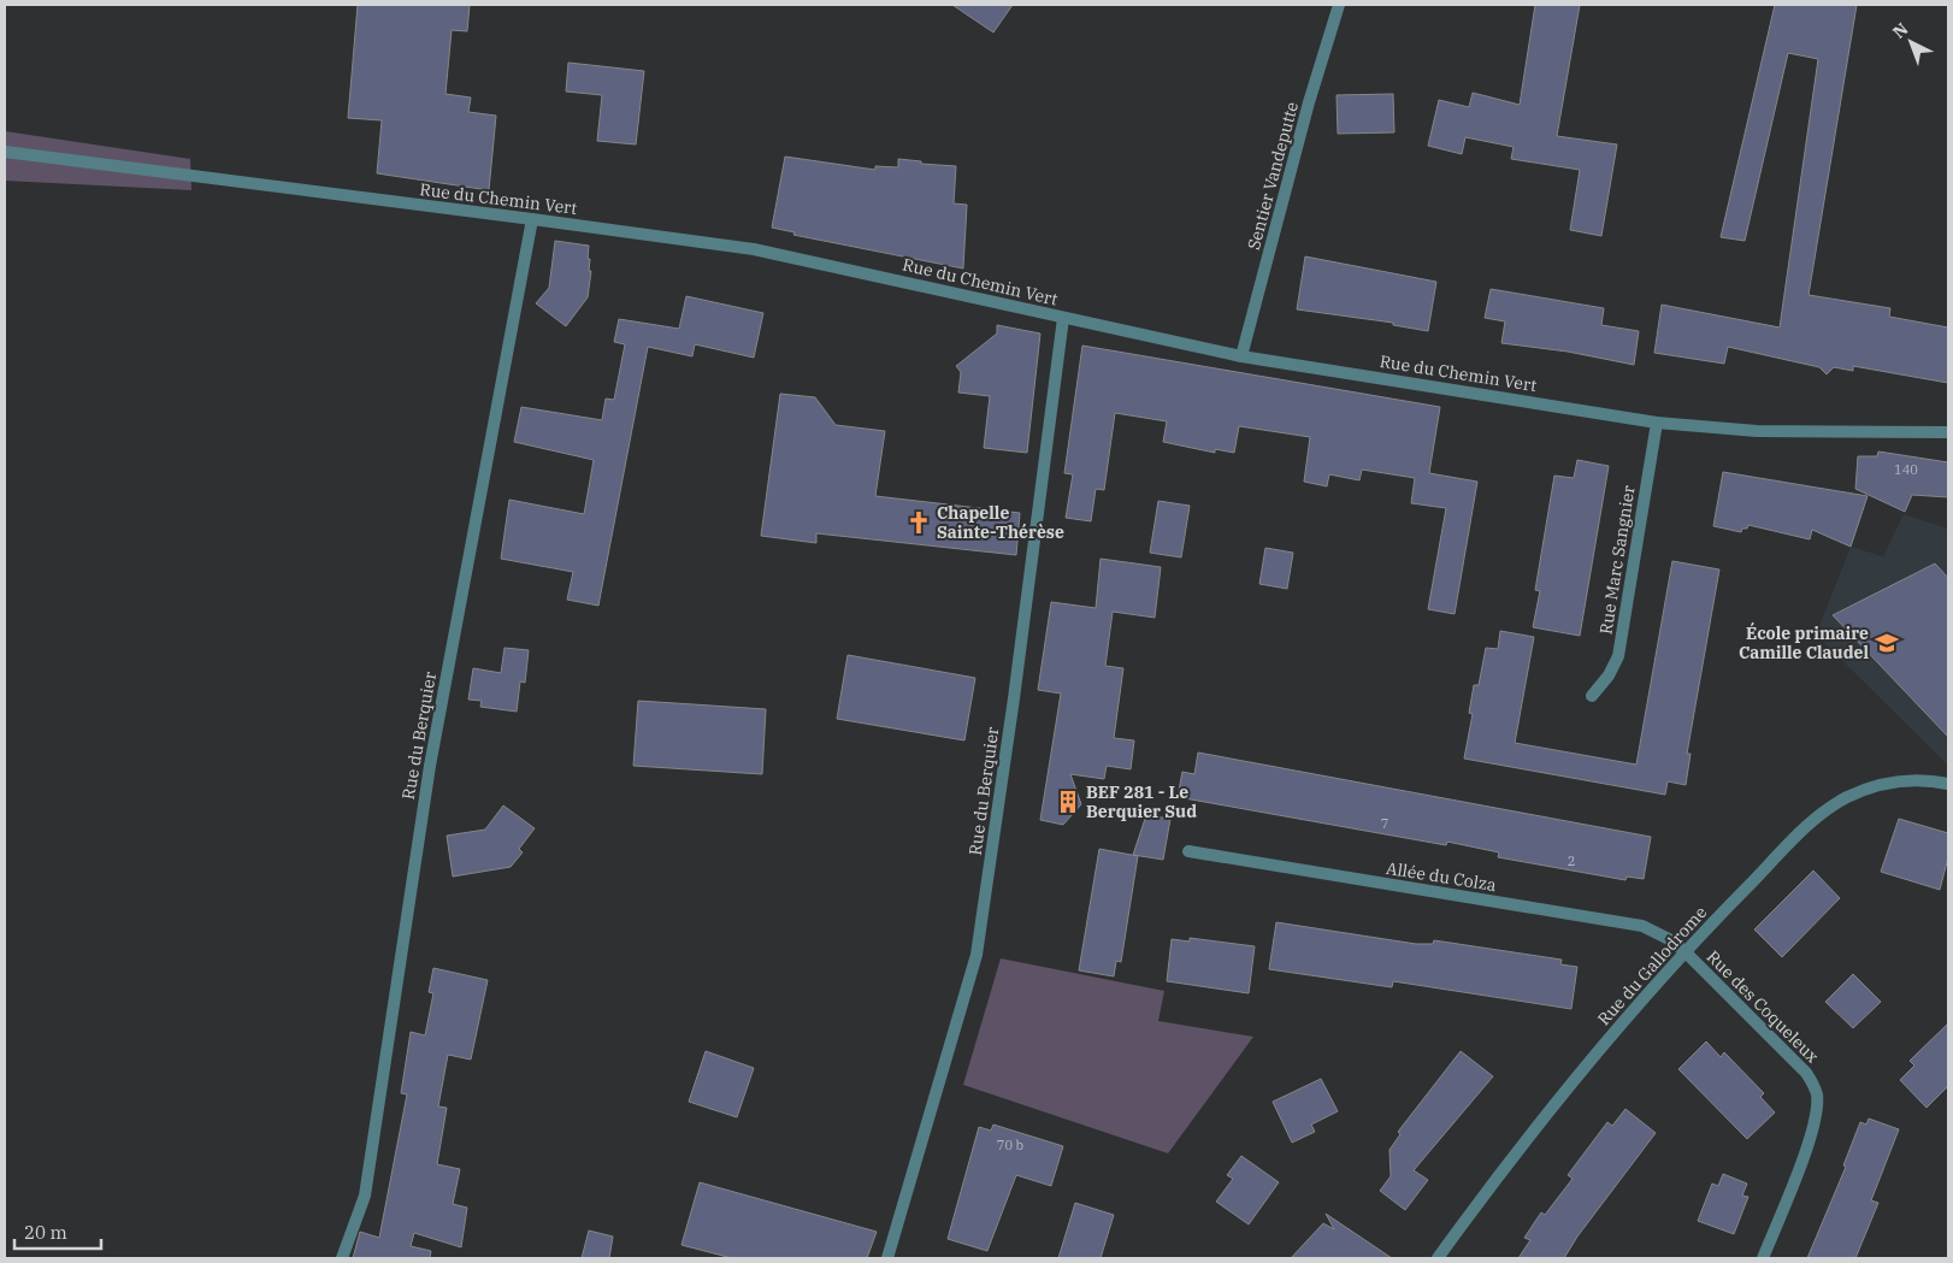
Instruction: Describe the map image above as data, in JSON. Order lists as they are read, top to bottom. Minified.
{"streets":{"street":["Sentier Vandeputte","Rue du Chemin Vert","Rue Marc Sangnier","Rue du Berquier","Allée du Colza","Rue du Gallodrome","Rue des Coqueleux"]},"crossings":[["Sentier Vandeputte","Rue du Chemin Vert"],["Rue du Chemin Vert","Rue Marc Sangnier"],["Rue du Chemin Vert","Rue du Berquier"],["Allée du Colza","Rue du Gallodrome"],["Allée du Colza","Rue des Coqueleux"],["Rue du Gallodrome","Rue des Coqueleux"]],"places":{"church":["Chapelle Sainte-Thérèse"],"school or university":["École primaire Camille Claudel"],"building":["BEF 281 - Le Berquier Sud"]},"house_numbers":["140","7","2","70 b"],"scale_bar":"20 m","north":"top left"}
